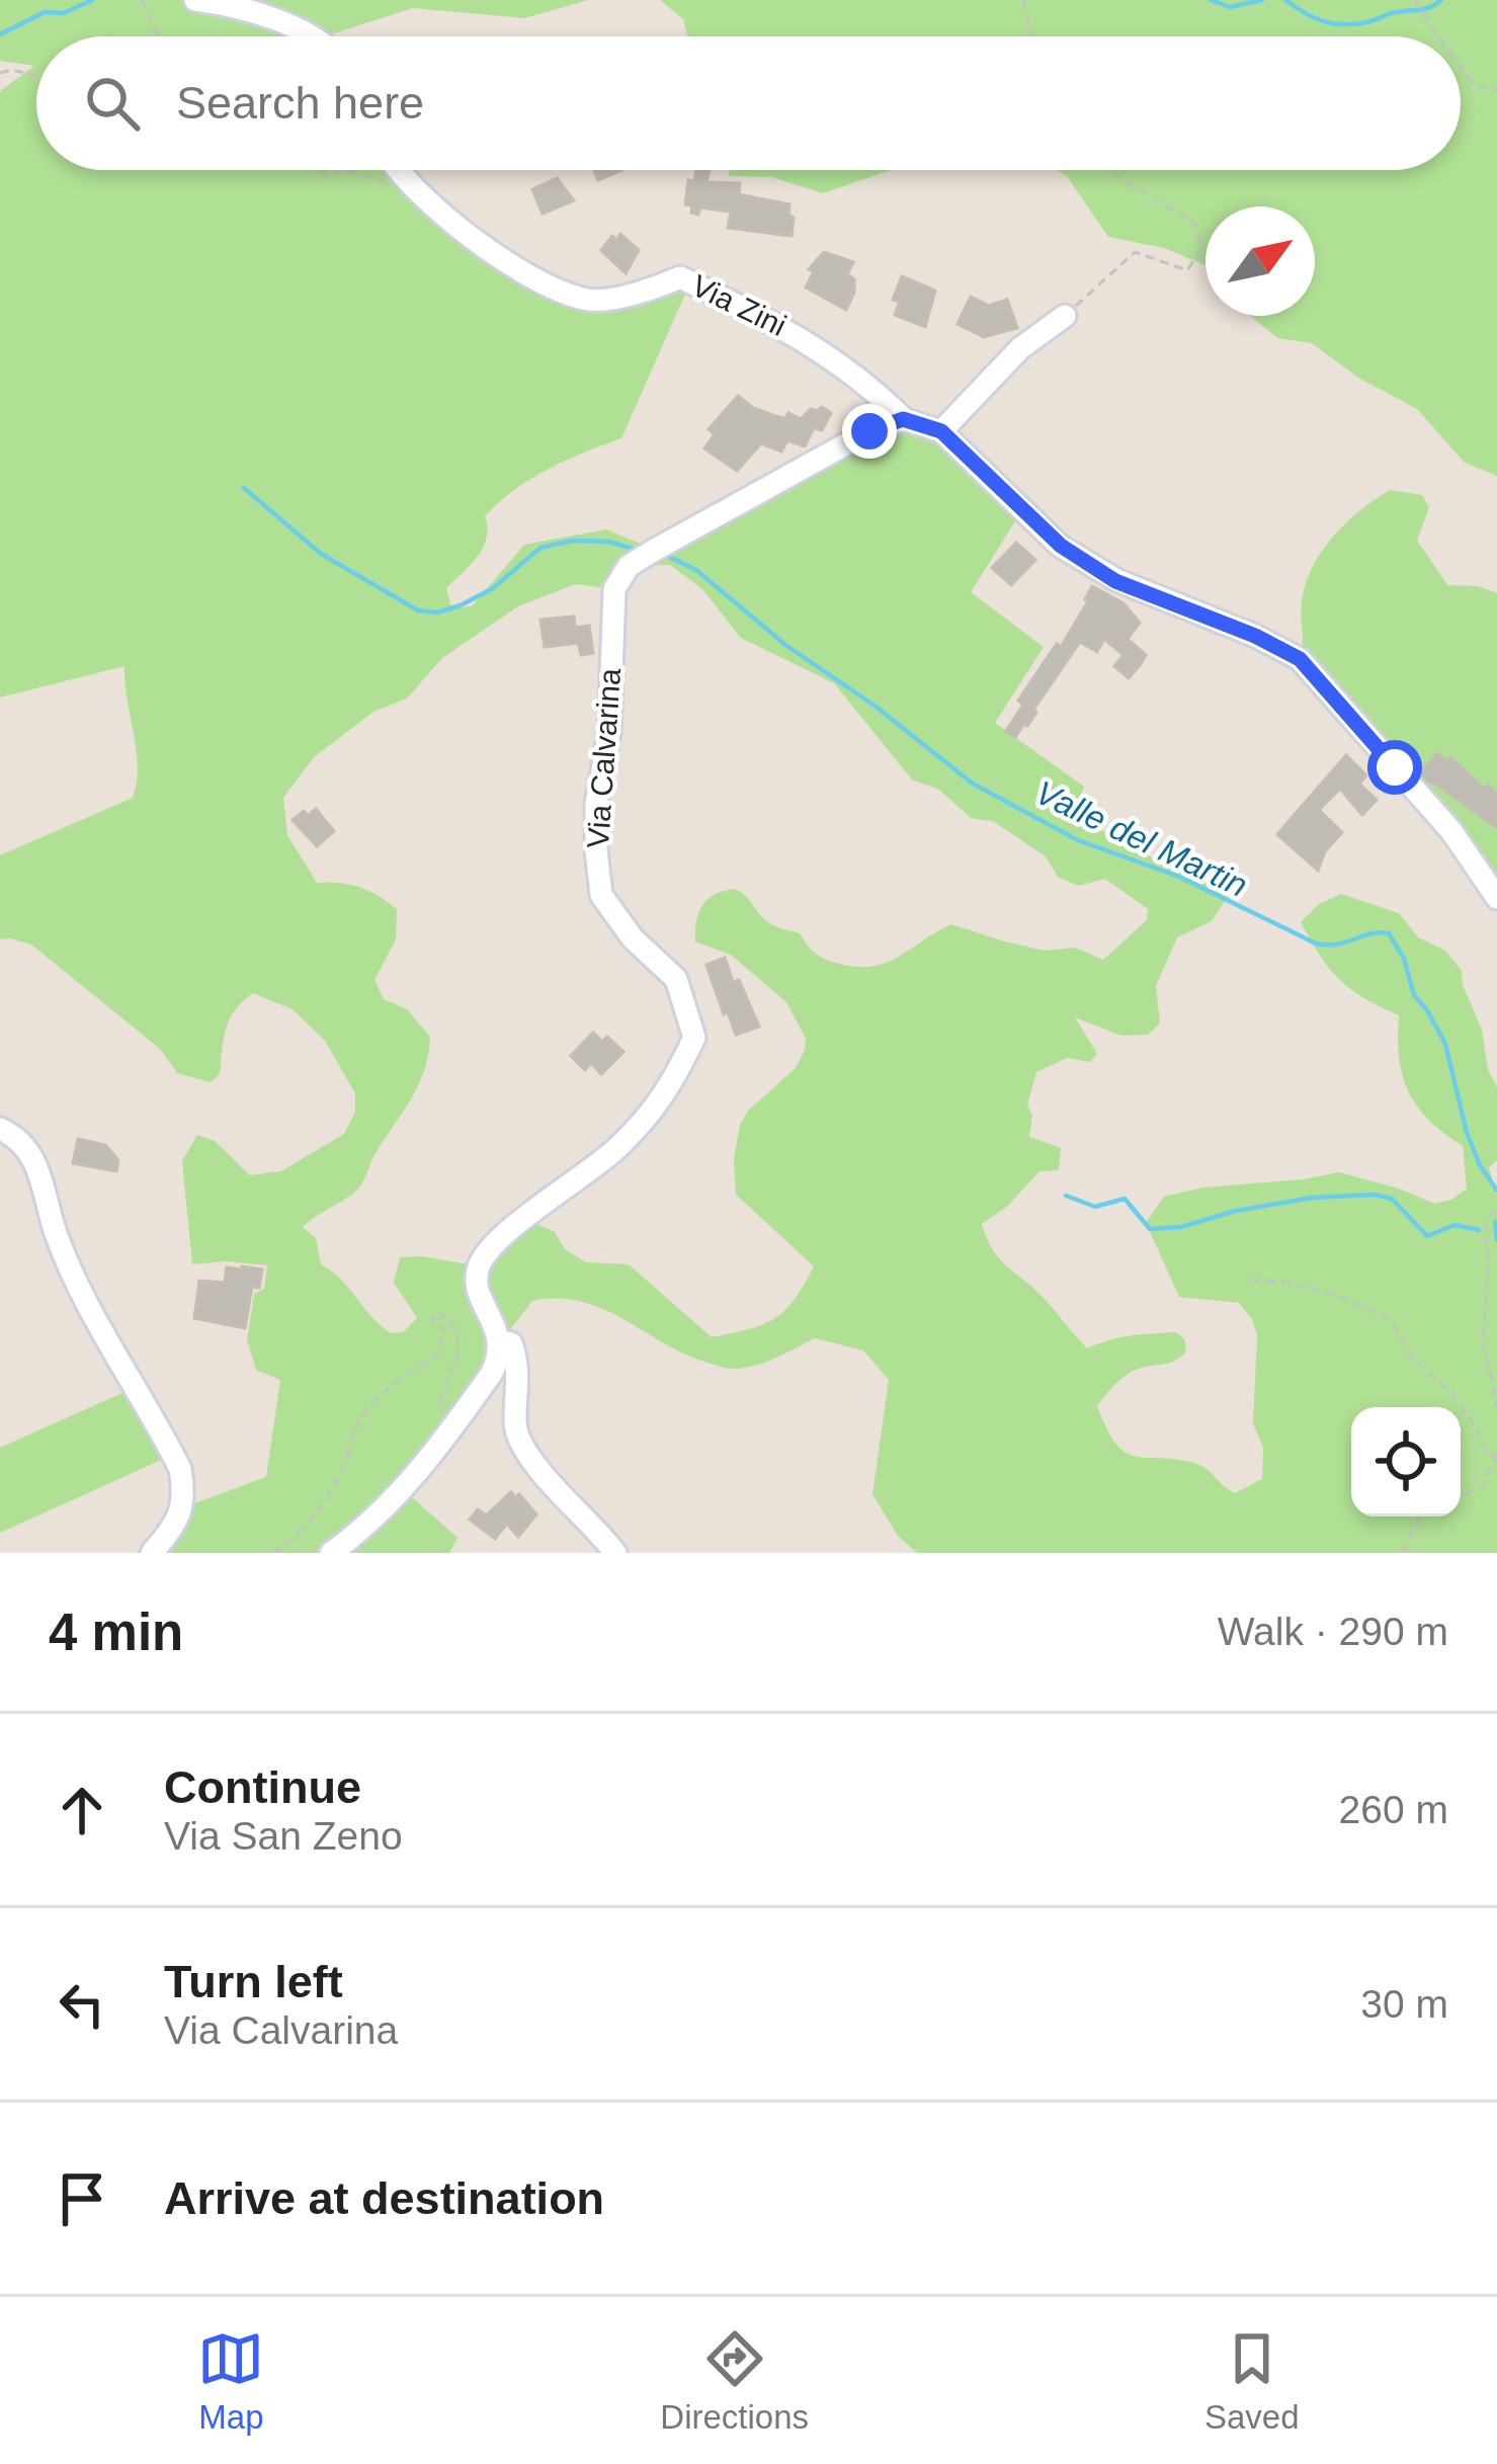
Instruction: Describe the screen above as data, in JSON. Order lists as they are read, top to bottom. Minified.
{"streets":{"street":["Via Zini","Via Calvarina"]},"crossings":[["Via Zini","Via Calvarina"]],"water":["Valle del Martin"],"north":"top right","page":{"search":"Search here","heading":["4 min","Walk · 290 m"],"list":[["Continue","Via San Zeno","260 m"],["Turn left","Via Calvarina","30 m"],"Arrive at destination"],"nav":["Map","Directions","Saved"]}}
